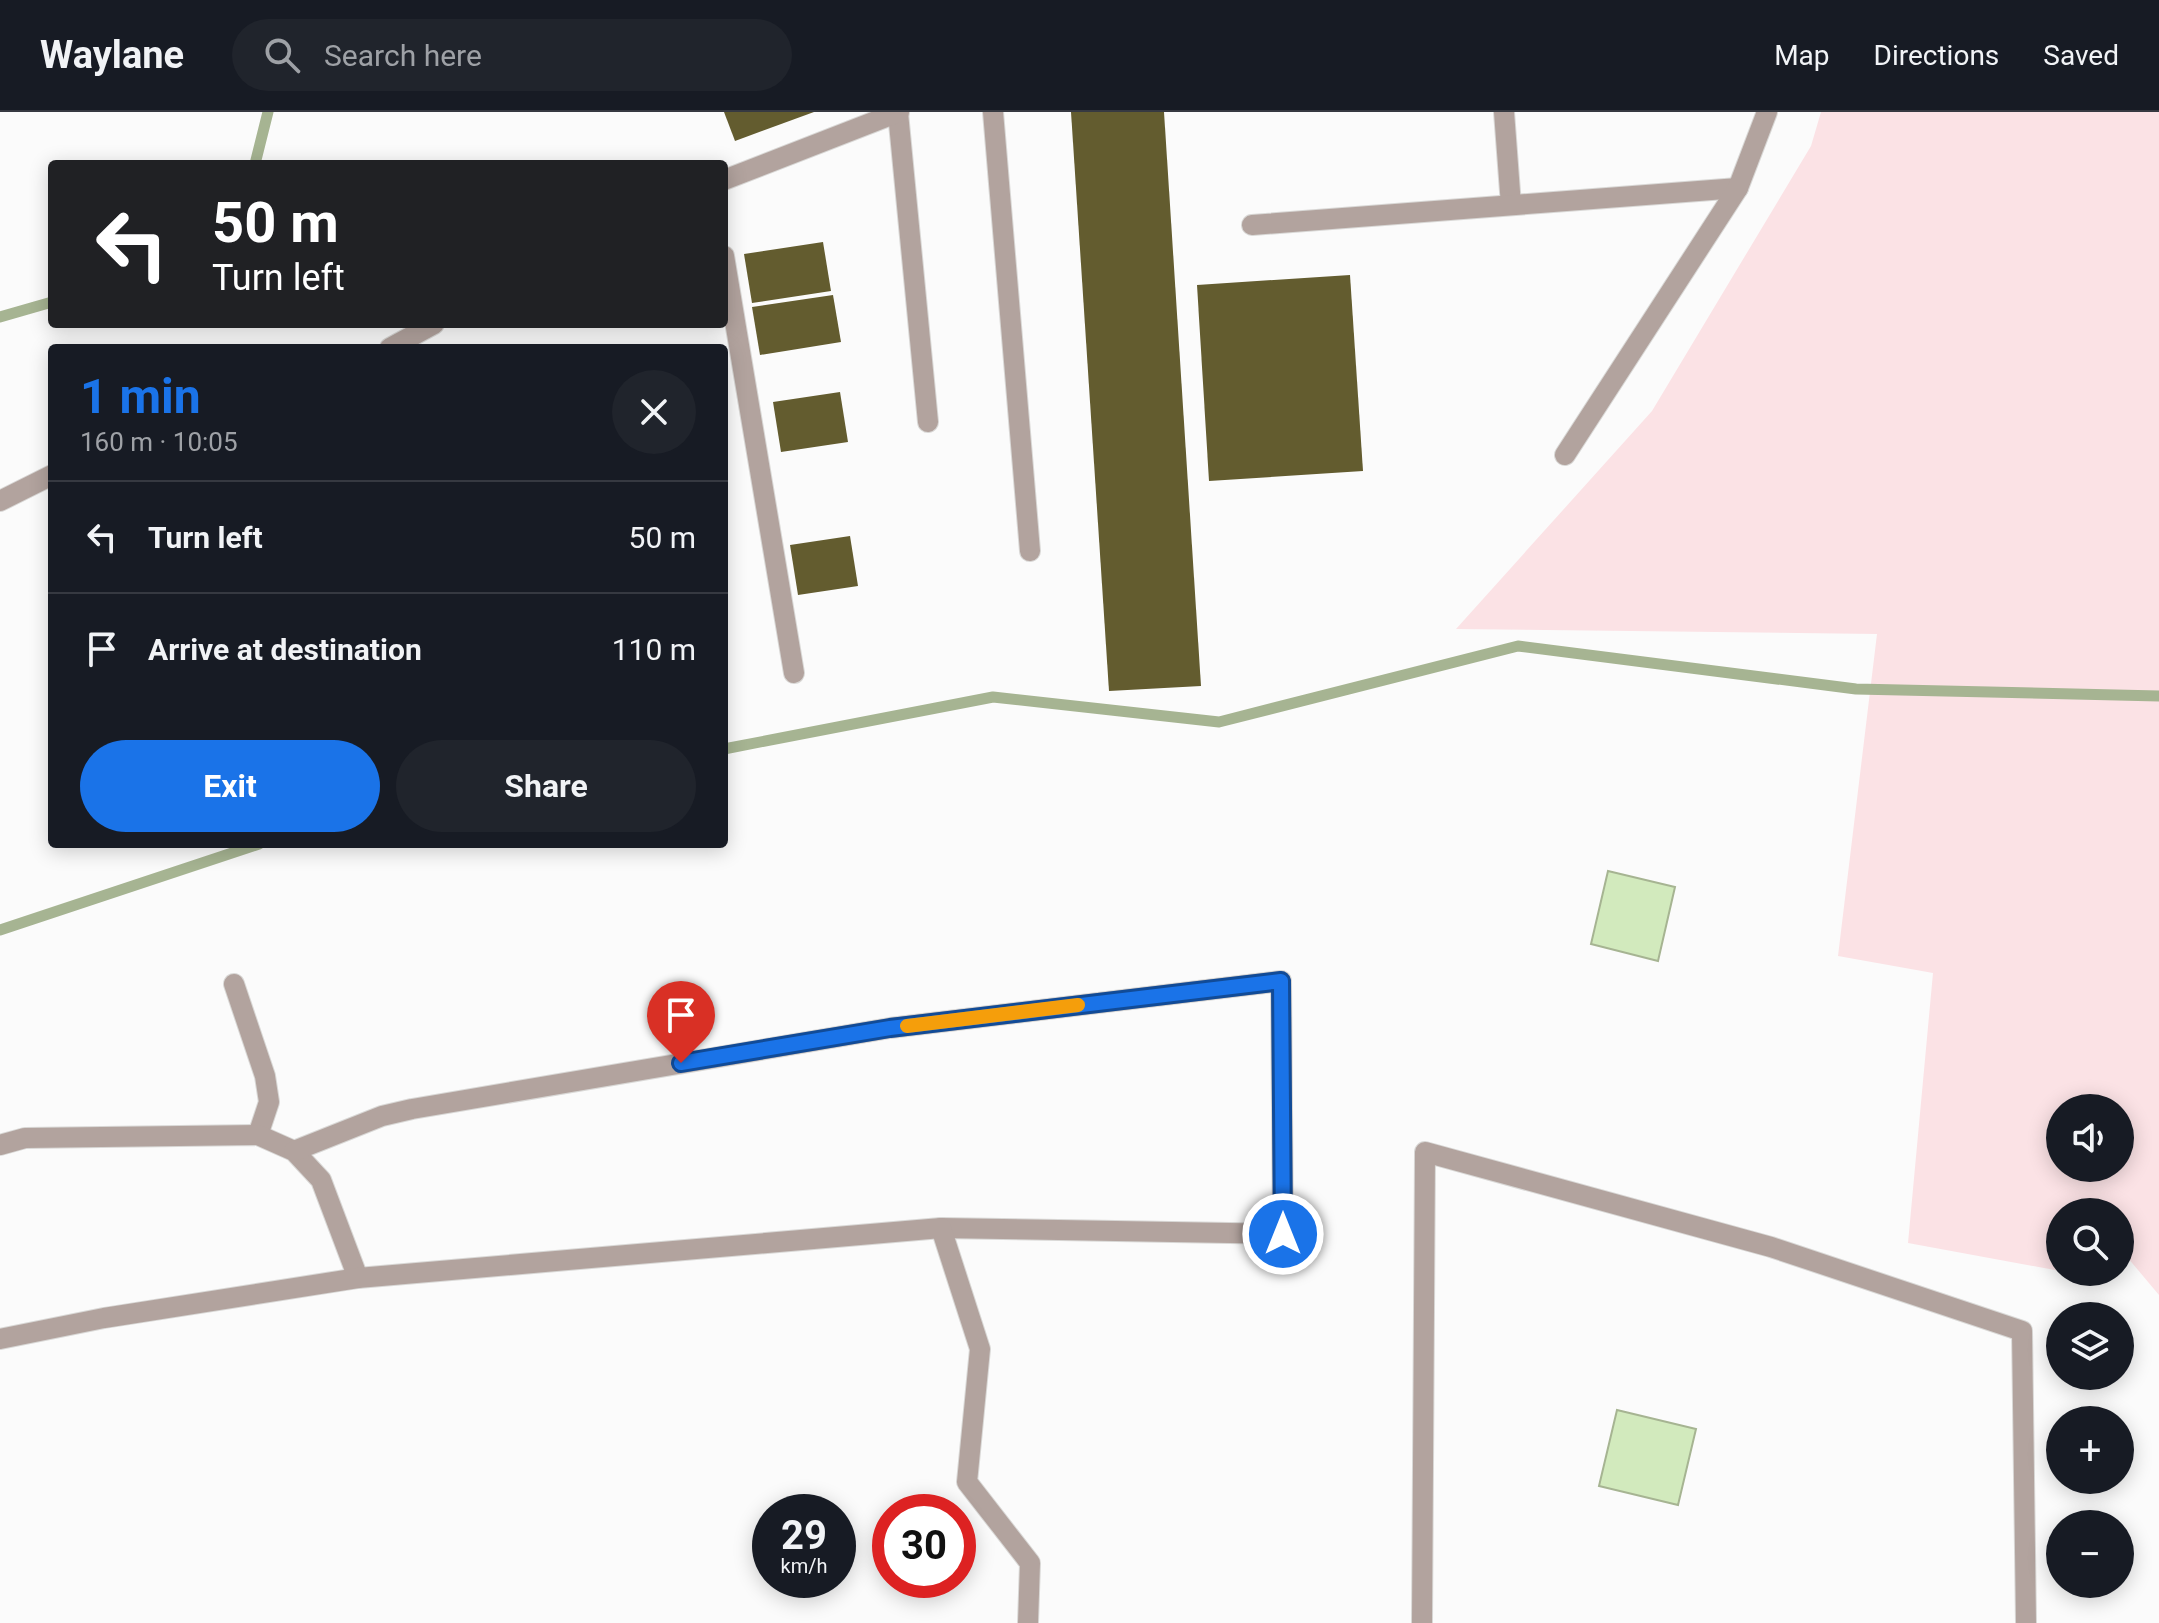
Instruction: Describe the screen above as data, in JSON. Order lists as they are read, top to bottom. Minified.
{"page":{"header":"Waylane","search":"Search here","nav":["Map","Directions","Saved"],"turn":["50 m","Turn left"],"heading":["1 min","160 m · 10:05"],"list":[{"name":"Turn left","value":"50 m"},{"name":"Arrive at destination","value":"110 m"}],"buttons":["Exit","Share"],"map_buttons":["+","−"],"speed":"29 km/h","limit":"30"}}
